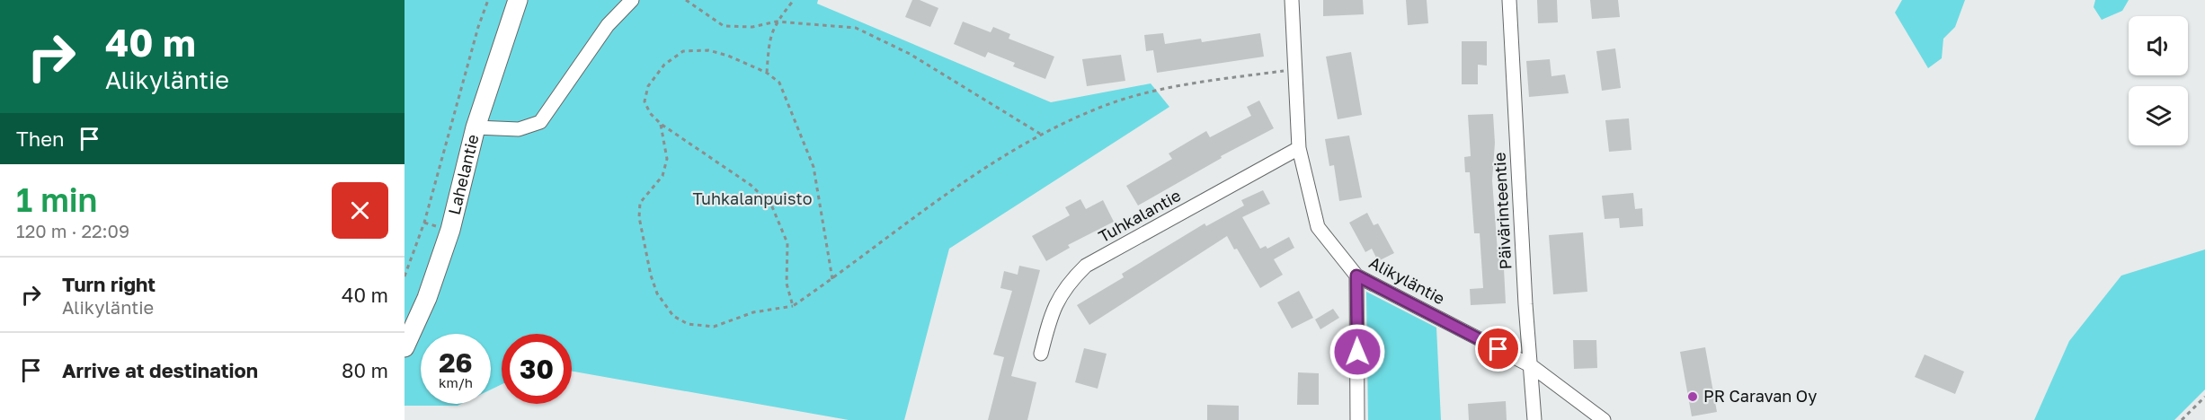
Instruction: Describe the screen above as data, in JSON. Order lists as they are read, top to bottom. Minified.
{"streets":{"main road":["Lahelantie"],"street":["Päivärinteentie","Tuhkalantie","Alikyläntie"]},"crossings":[["Päivärinteentie","Alikyläntie"],["Tuhkalantie","Alikyläntie"]],"parks":["Tuhkalanpuisto"],"places":["PR Caravan Oy"],"page":{"turn":["40 m","Alikyläntie"],"then":"Then","heading":["1 min","120 m · 22:09"],"list":[{"name":"Turn right","note":"Alikyläntie","value":"40 m"},{"name":"Arrive at destination","value":"80 m"}],"speed":"26 km/h","limit":"30"}}
